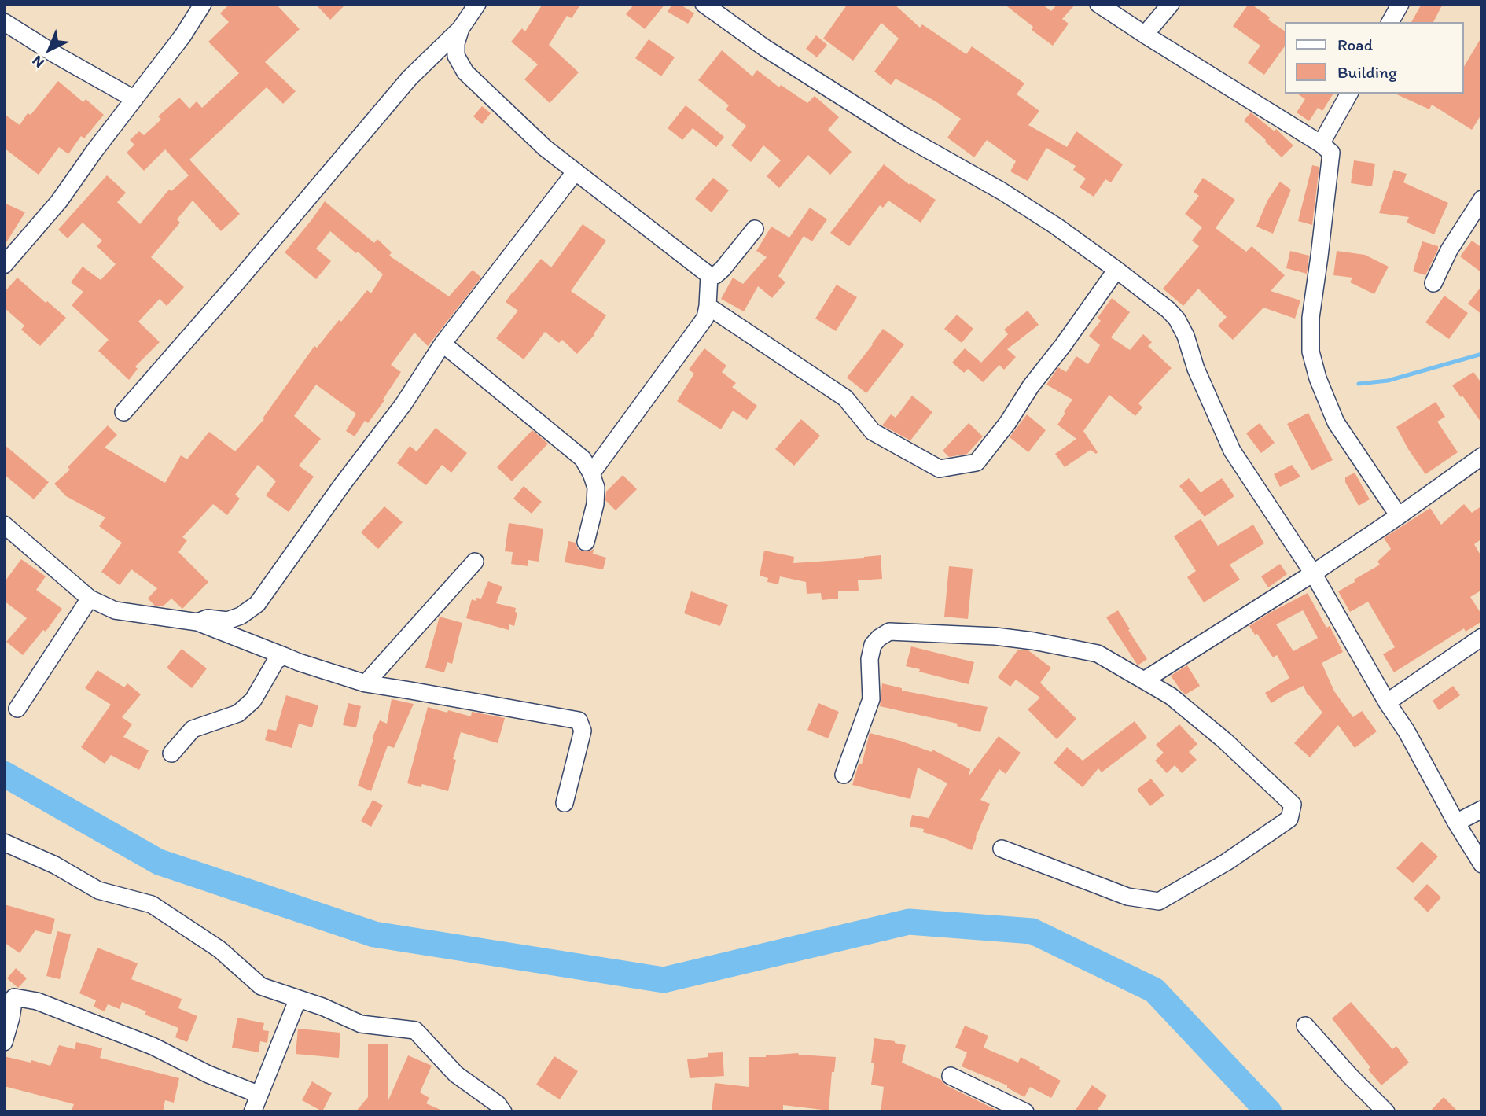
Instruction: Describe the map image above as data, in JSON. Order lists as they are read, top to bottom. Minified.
{"legend":["Road","Building"],"north":"bottom left"}
